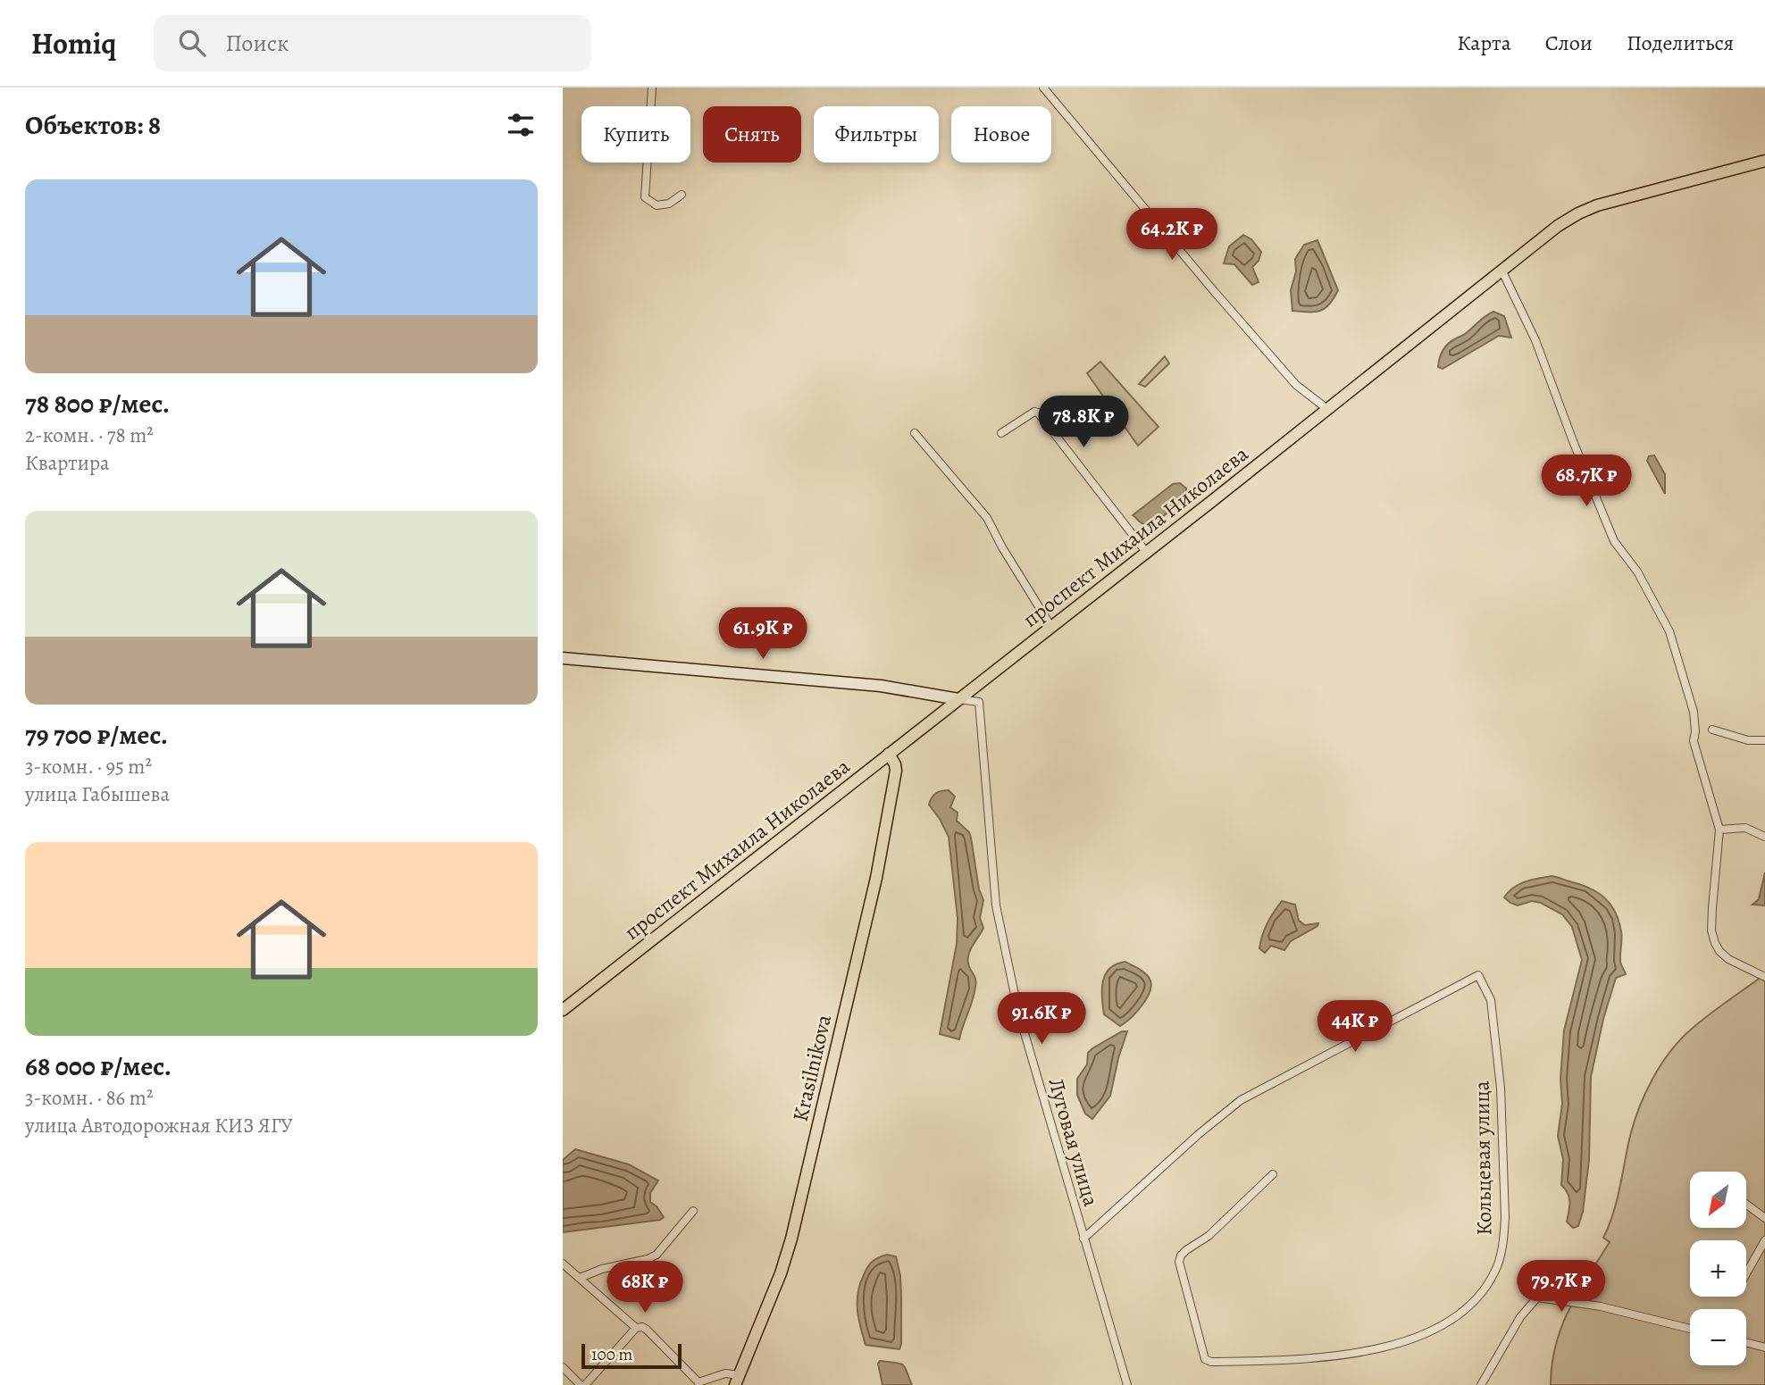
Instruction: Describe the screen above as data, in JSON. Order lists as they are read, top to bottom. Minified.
{"streets":{"main road":["проспект Михаила Николаева","Krasilnikova"],"street":["Луговая улица","Кольцевая улица"]},"crossings":[["проспект Михаила Николаева","Krasilnikova"],["проспект Михаила Николаева","Луговая улица"],["Луговая улица","Кольцевая улица"]],"scale_bar":"100 m","north":"bottom left","page":{"header":"Homiq","search":"Поиск","nav":["Карта","Слои","Поделиться"],"heading":"Объектов: 8","chip":["Купить","Снять","Фильтры","Новое"],"list":[{"name":"78 800 ₽/мес.","note":"2-комн. · 78 m² · Квартира"},{"name":"79 700 ₽/мес.","note":"3-комн. · 95 m² · улица Габышева"},{"name":"68 000 ₽/мес.","note":"3-комн. · 86 m² · улица Автодорожная КИЗ ЯГУ"}],"price":["64.2K ₽","78.8K ₽","68.7K ₽","61.9K ₽","91.6K ₽","44K ₽","79.7K ₽","68K ₽"],"map_buttons":["+","−"],"scale":"100 m"}}
